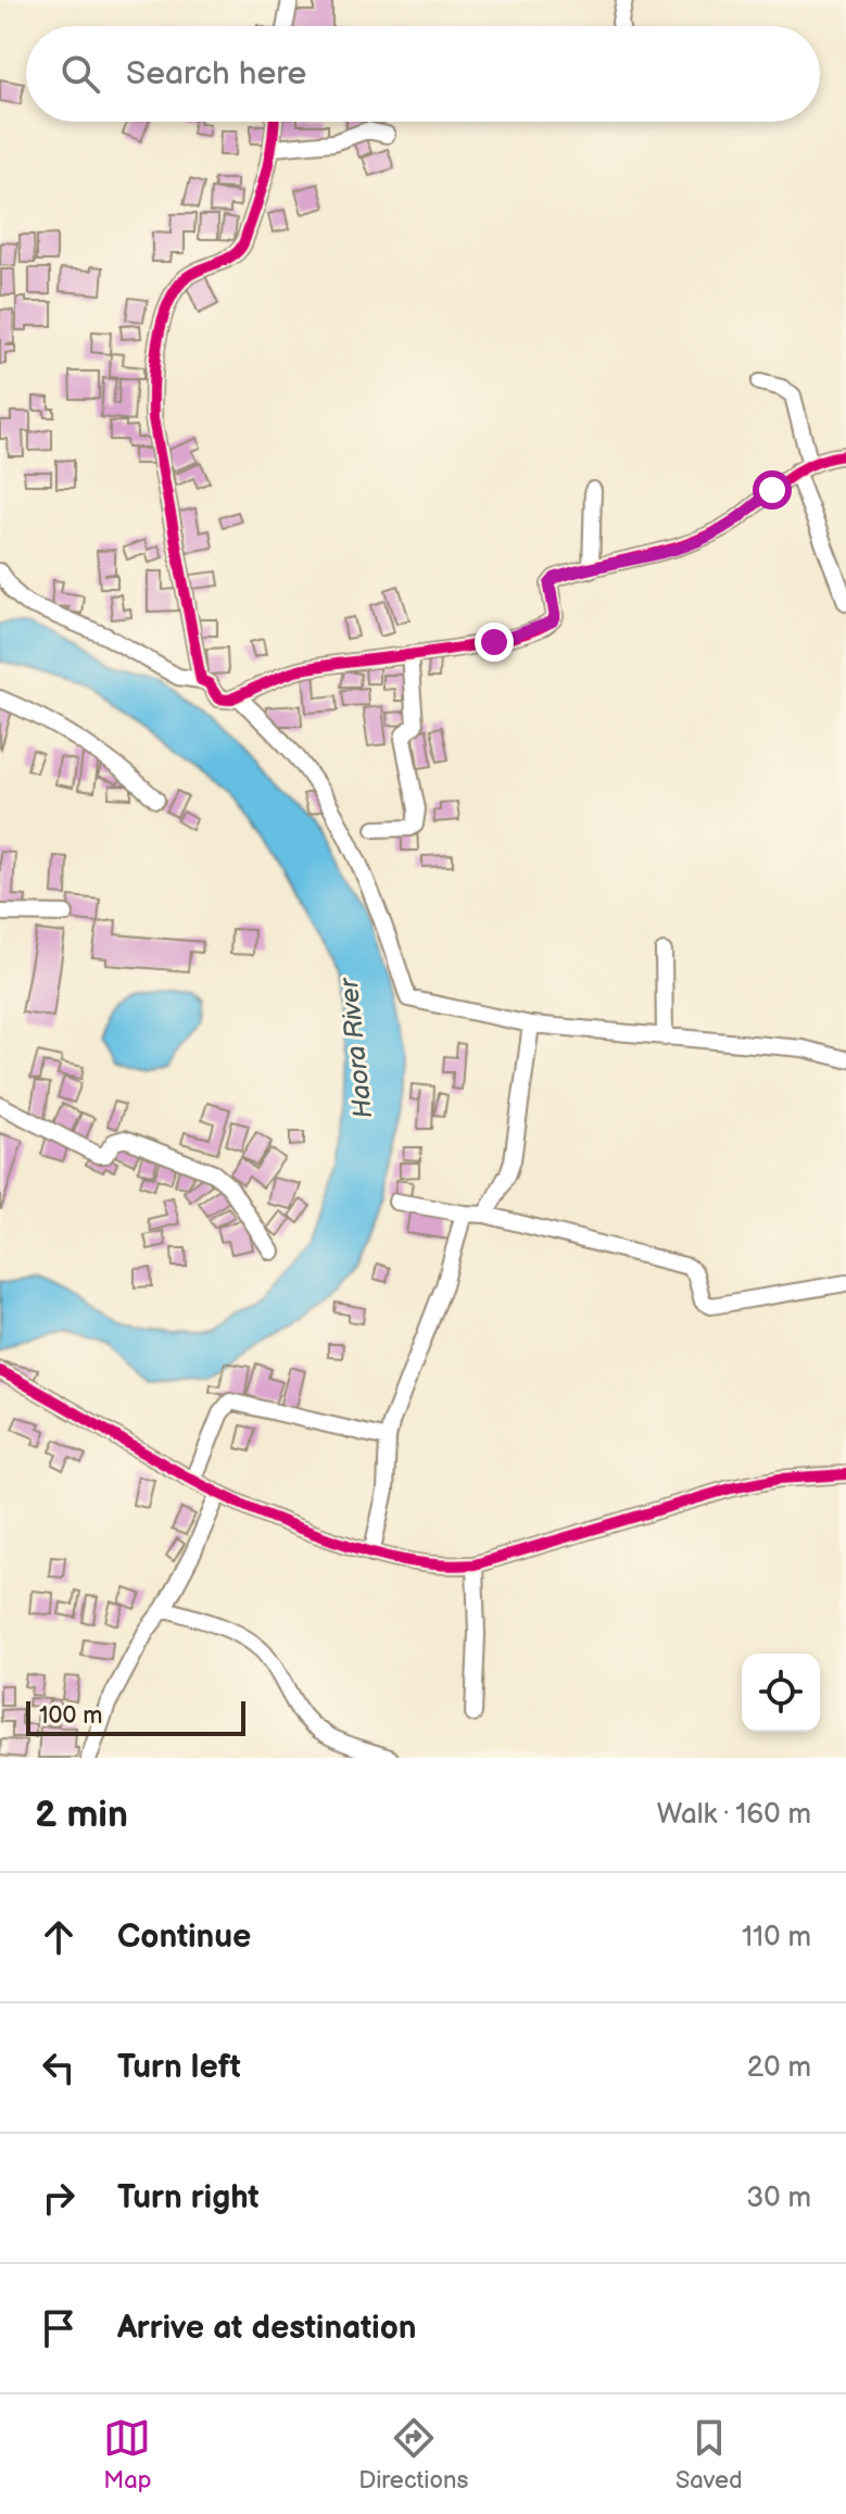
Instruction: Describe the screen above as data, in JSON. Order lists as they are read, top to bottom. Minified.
{"water":["Haora River"],"scale_bar":"100 m","page":{"search":"Search here","scale":"100 m","heading":["2 min","Walk · 160 m"],"list":[["Continue","110 m"],["Turn left","20 m"],["Turn right","30 m"],"Arrive at destination"],"nav":["Map","Directions","Saved"]}}
